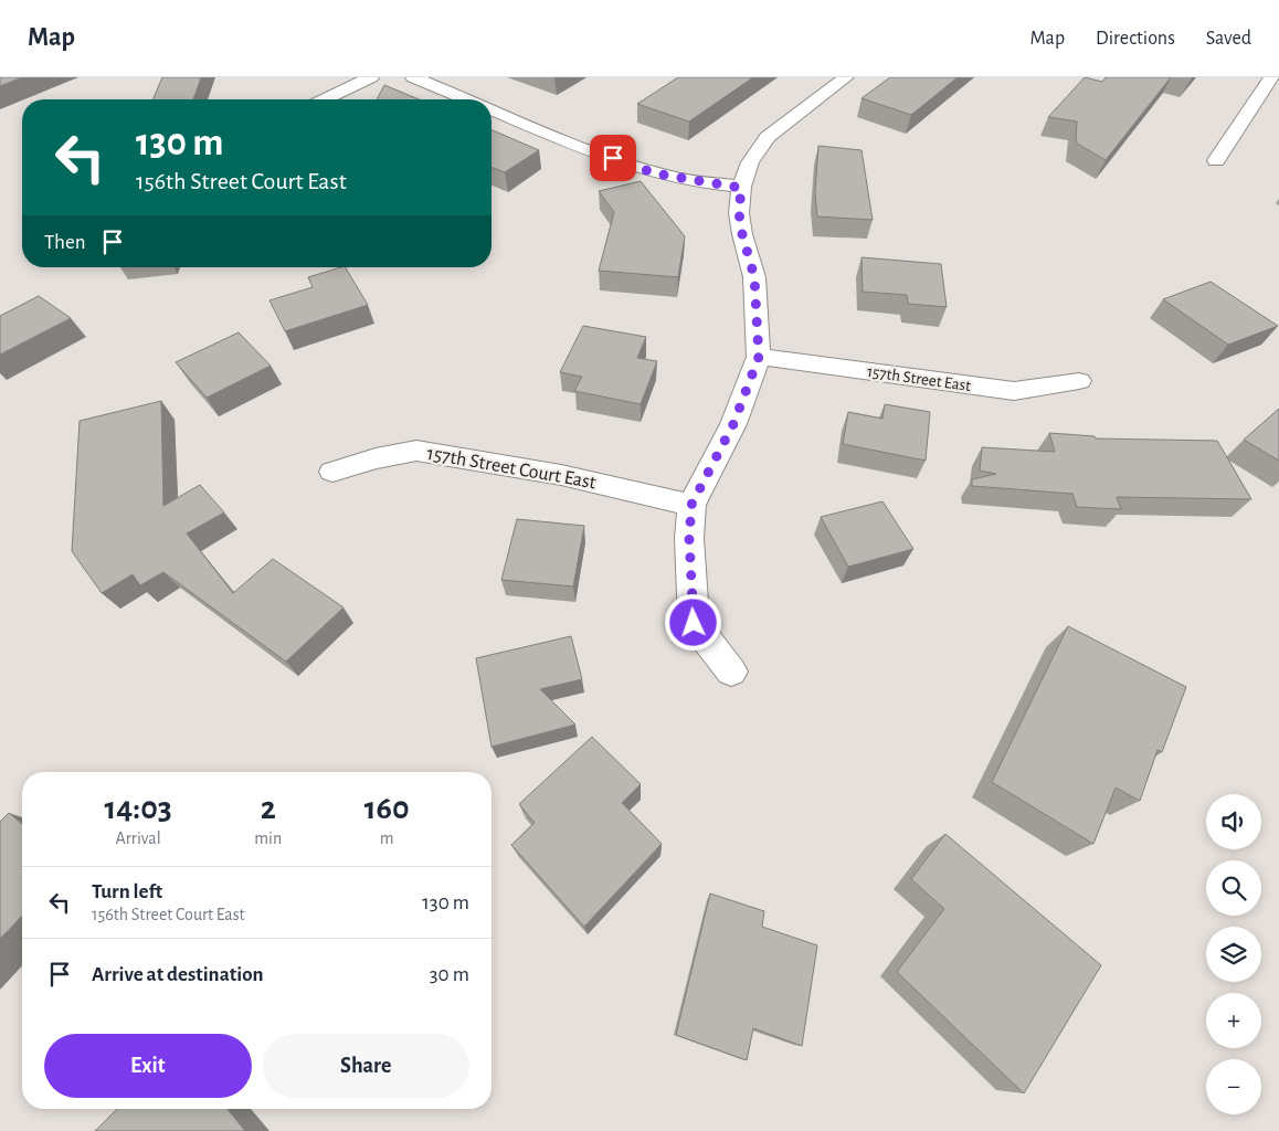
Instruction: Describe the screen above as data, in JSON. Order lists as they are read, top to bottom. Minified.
{"streets":{"street":["157th Street East","157th Street Court East"]},"page":{"header":"Map","nav":["Map","Directions","Saved"],"turn":["130 m","156th Street Court East"],"then":"Then","eta":["14:03","Arrival","2","min","160","m"],"map_buttons":["+","−"],"list":[{"name":"Turn left","note":"156th Street Court East","value":"130 m"},{"name":"Arrive at destination","value":"30 m"}],"buttons":["Exit","Share"]}}
